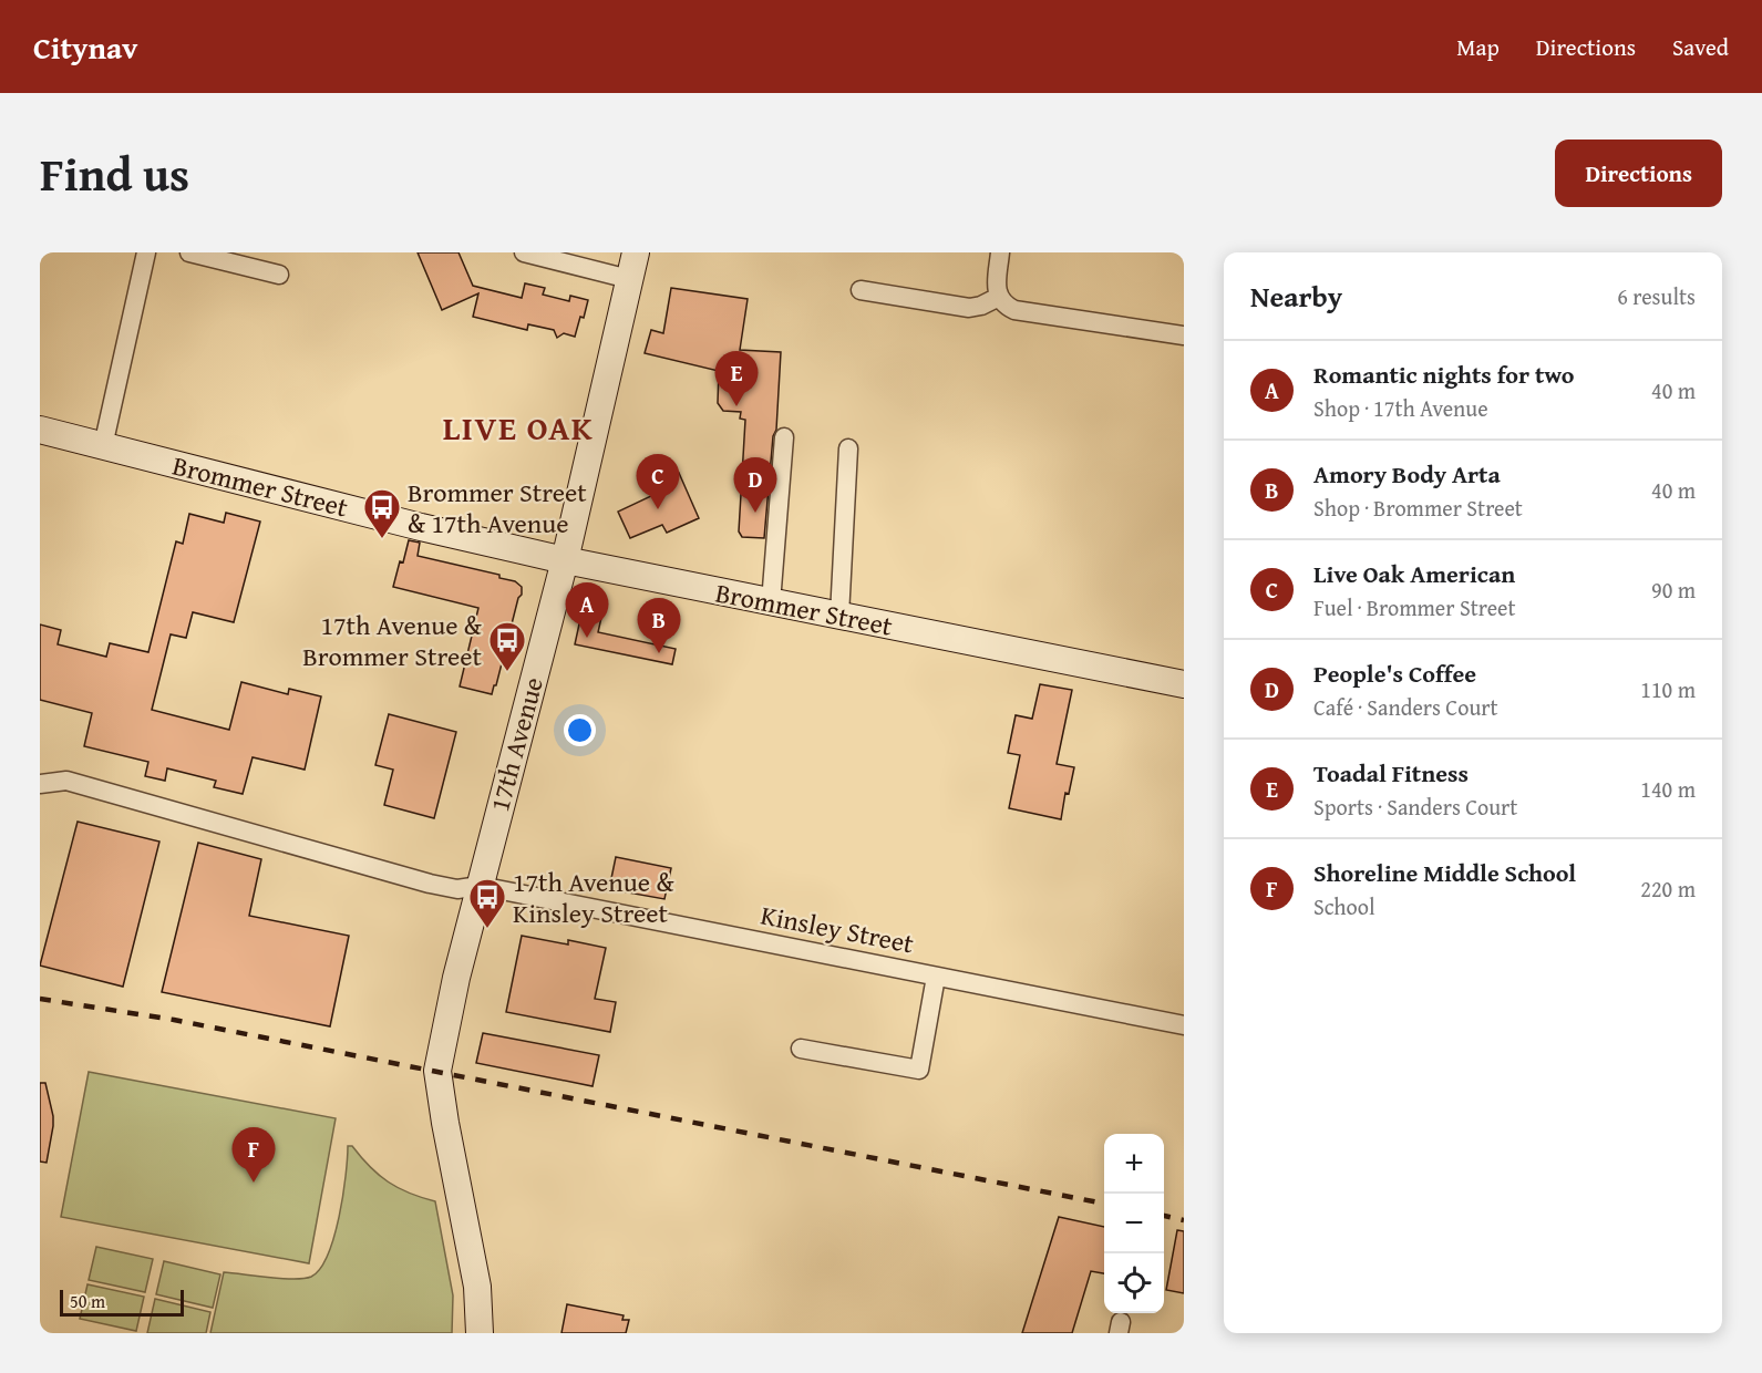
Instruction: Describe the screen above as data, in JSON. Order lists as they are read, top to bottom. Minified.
{"streets":{"main road":["Brommer Street","17th Avenue"],"street":["Kinsley Street"]},"crossings":[["Brommer Street","17th Avenue"],["17th Avenue","Kinsley Street"]],"districts":["LIVE OAK"],"places":{"bus stop":["Brommer Street & 17th Avenue","17th Avenue & Brommer Street","17th Avenue & Kinsley Street"]},"scale_bar":"50 m","page":{"header":"Citynav","nav":["Map","Directions","Saved"],"title":"Find us","buttons":"Directions","heading":["Nearby","6 results"],"list":[{"mark":"A","name":"Romantic nights for two","note":"Shop · 17th Avenue","value":"40 m"},{"mark":"B","name":"Amory Body Arta","note":"Shop · Brommer Street","value":"40 m"},{"mark":"C","name":"Live Oak American","note":"Fuel · Brommer Street","value":"90 m"},{"mark":"D","name":"People's Coffee","note":"Café · Sanders Court","value":"110 m"},{"mark":"E","name":"Toadal Fitness","note":"Sports · Sanders Court","value":"140 m"},{"mark":"F","name":"Shoreline Middle School","note":"School","value":"220 m"}],"pins":["E","C","D","A","B","F"],"map_buttons":["+","−"],"scale":"50 m"}}
